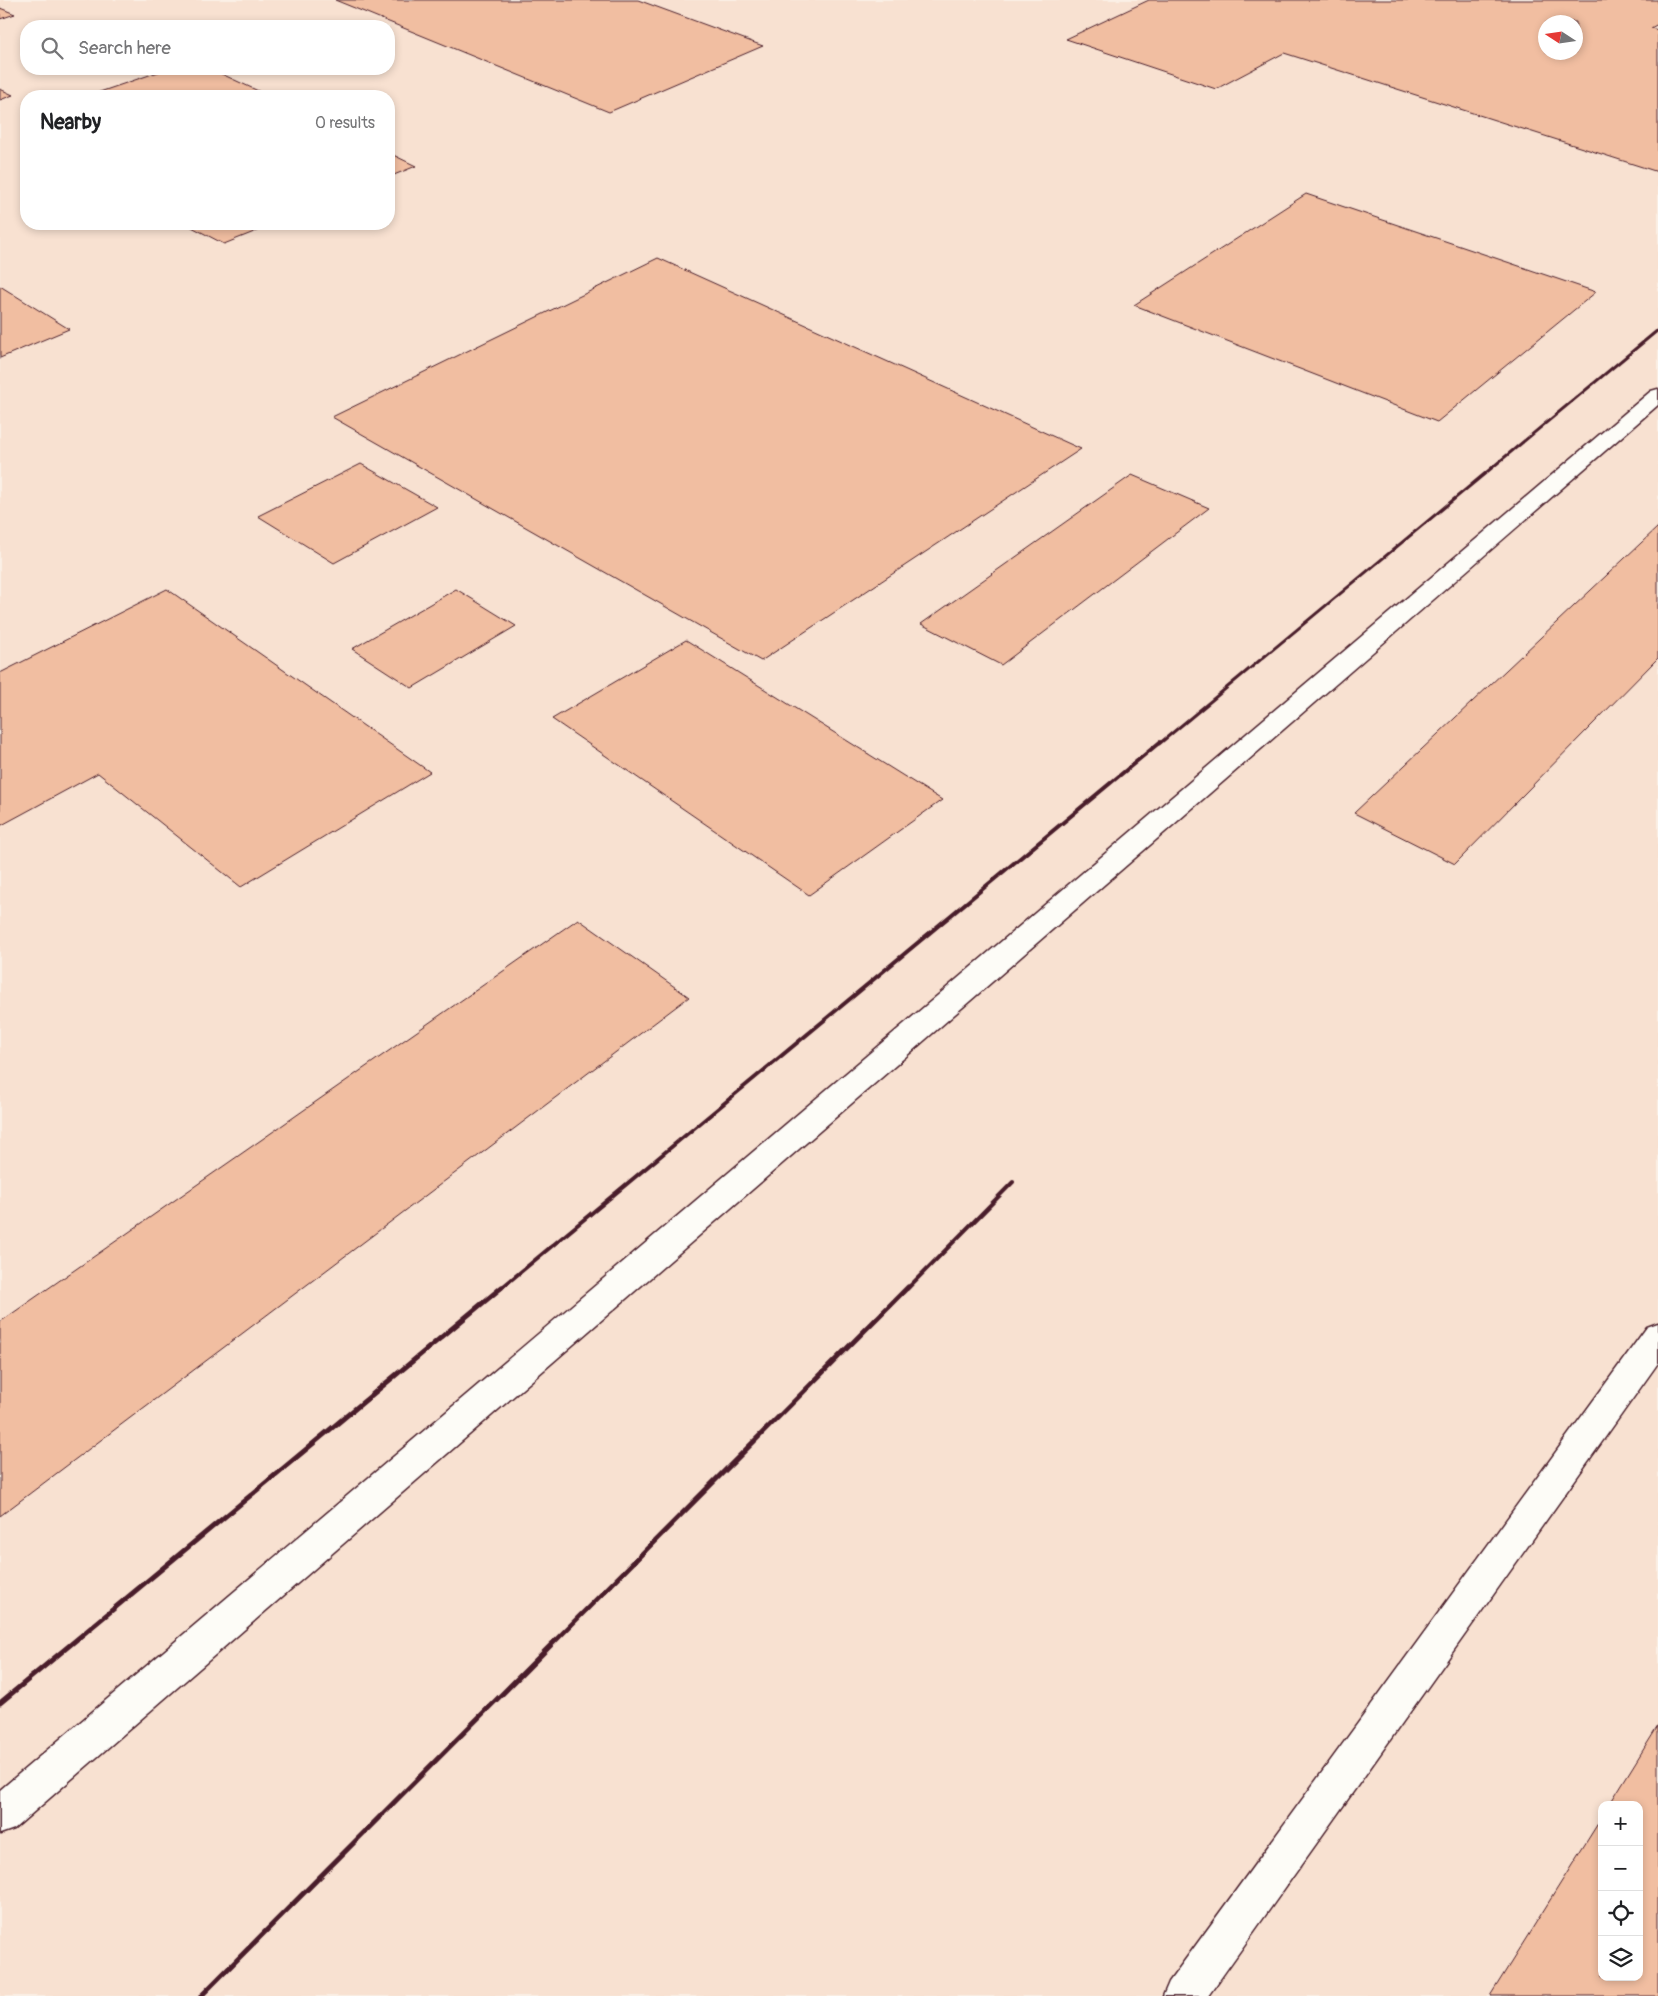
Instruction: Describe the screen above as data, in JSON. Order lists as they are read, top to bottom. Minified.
{"north":"left","page":{"search":"Search here","heading":["Nearby","0 results"],"map_buttons":["+","−"]}}
